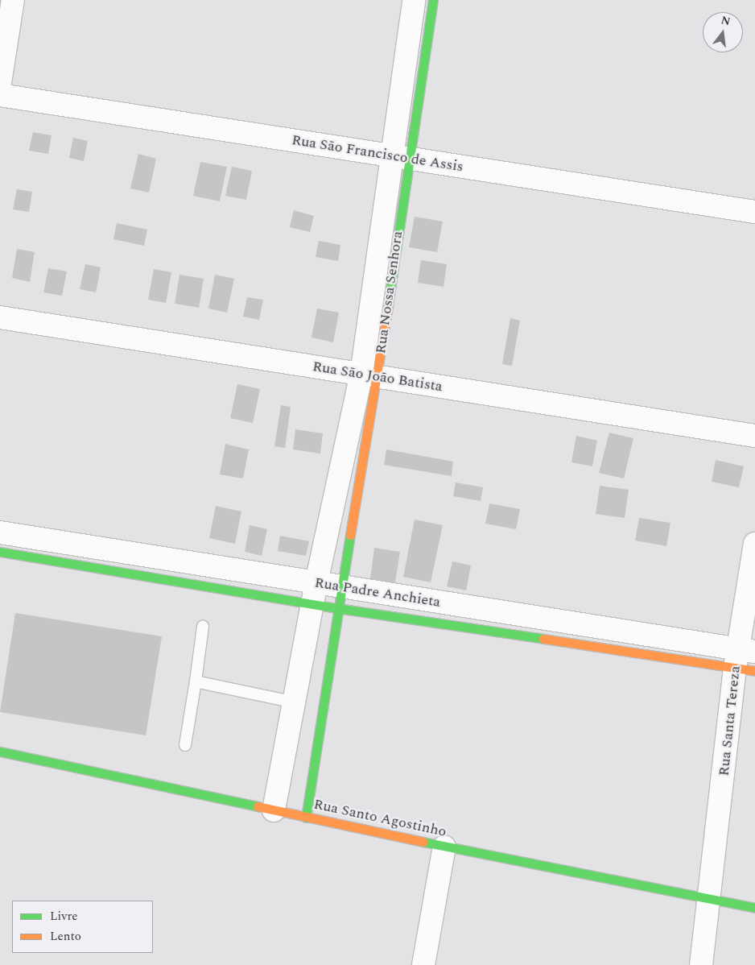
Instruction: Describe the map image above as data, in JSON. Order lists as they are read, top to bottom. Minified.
{"streets":{"street":["Rua São Francisco de Assis","Rua Nossa Senhora","Rua São João Batista","Rua Padre Anchieta","Rua Santa Tereza","Rua Santo Agostinho"]},"crossings":[["Rua São Francisco de Assis","Rua Nossa Senhora"],["Rua Nossa Senhora","Rua São João Batista"],["Rua Nossa Senhora","Rua Padre Anchieta"],["Rua Nossa Senhora","Rua Santo Agostinho"],["Rua Padre Anchieta","Rua Santa Tereza"],["Rua Santa Tereza","Rua Santo Agostinho"]],"legend":["Livre","Lento"],"north":"top"}
